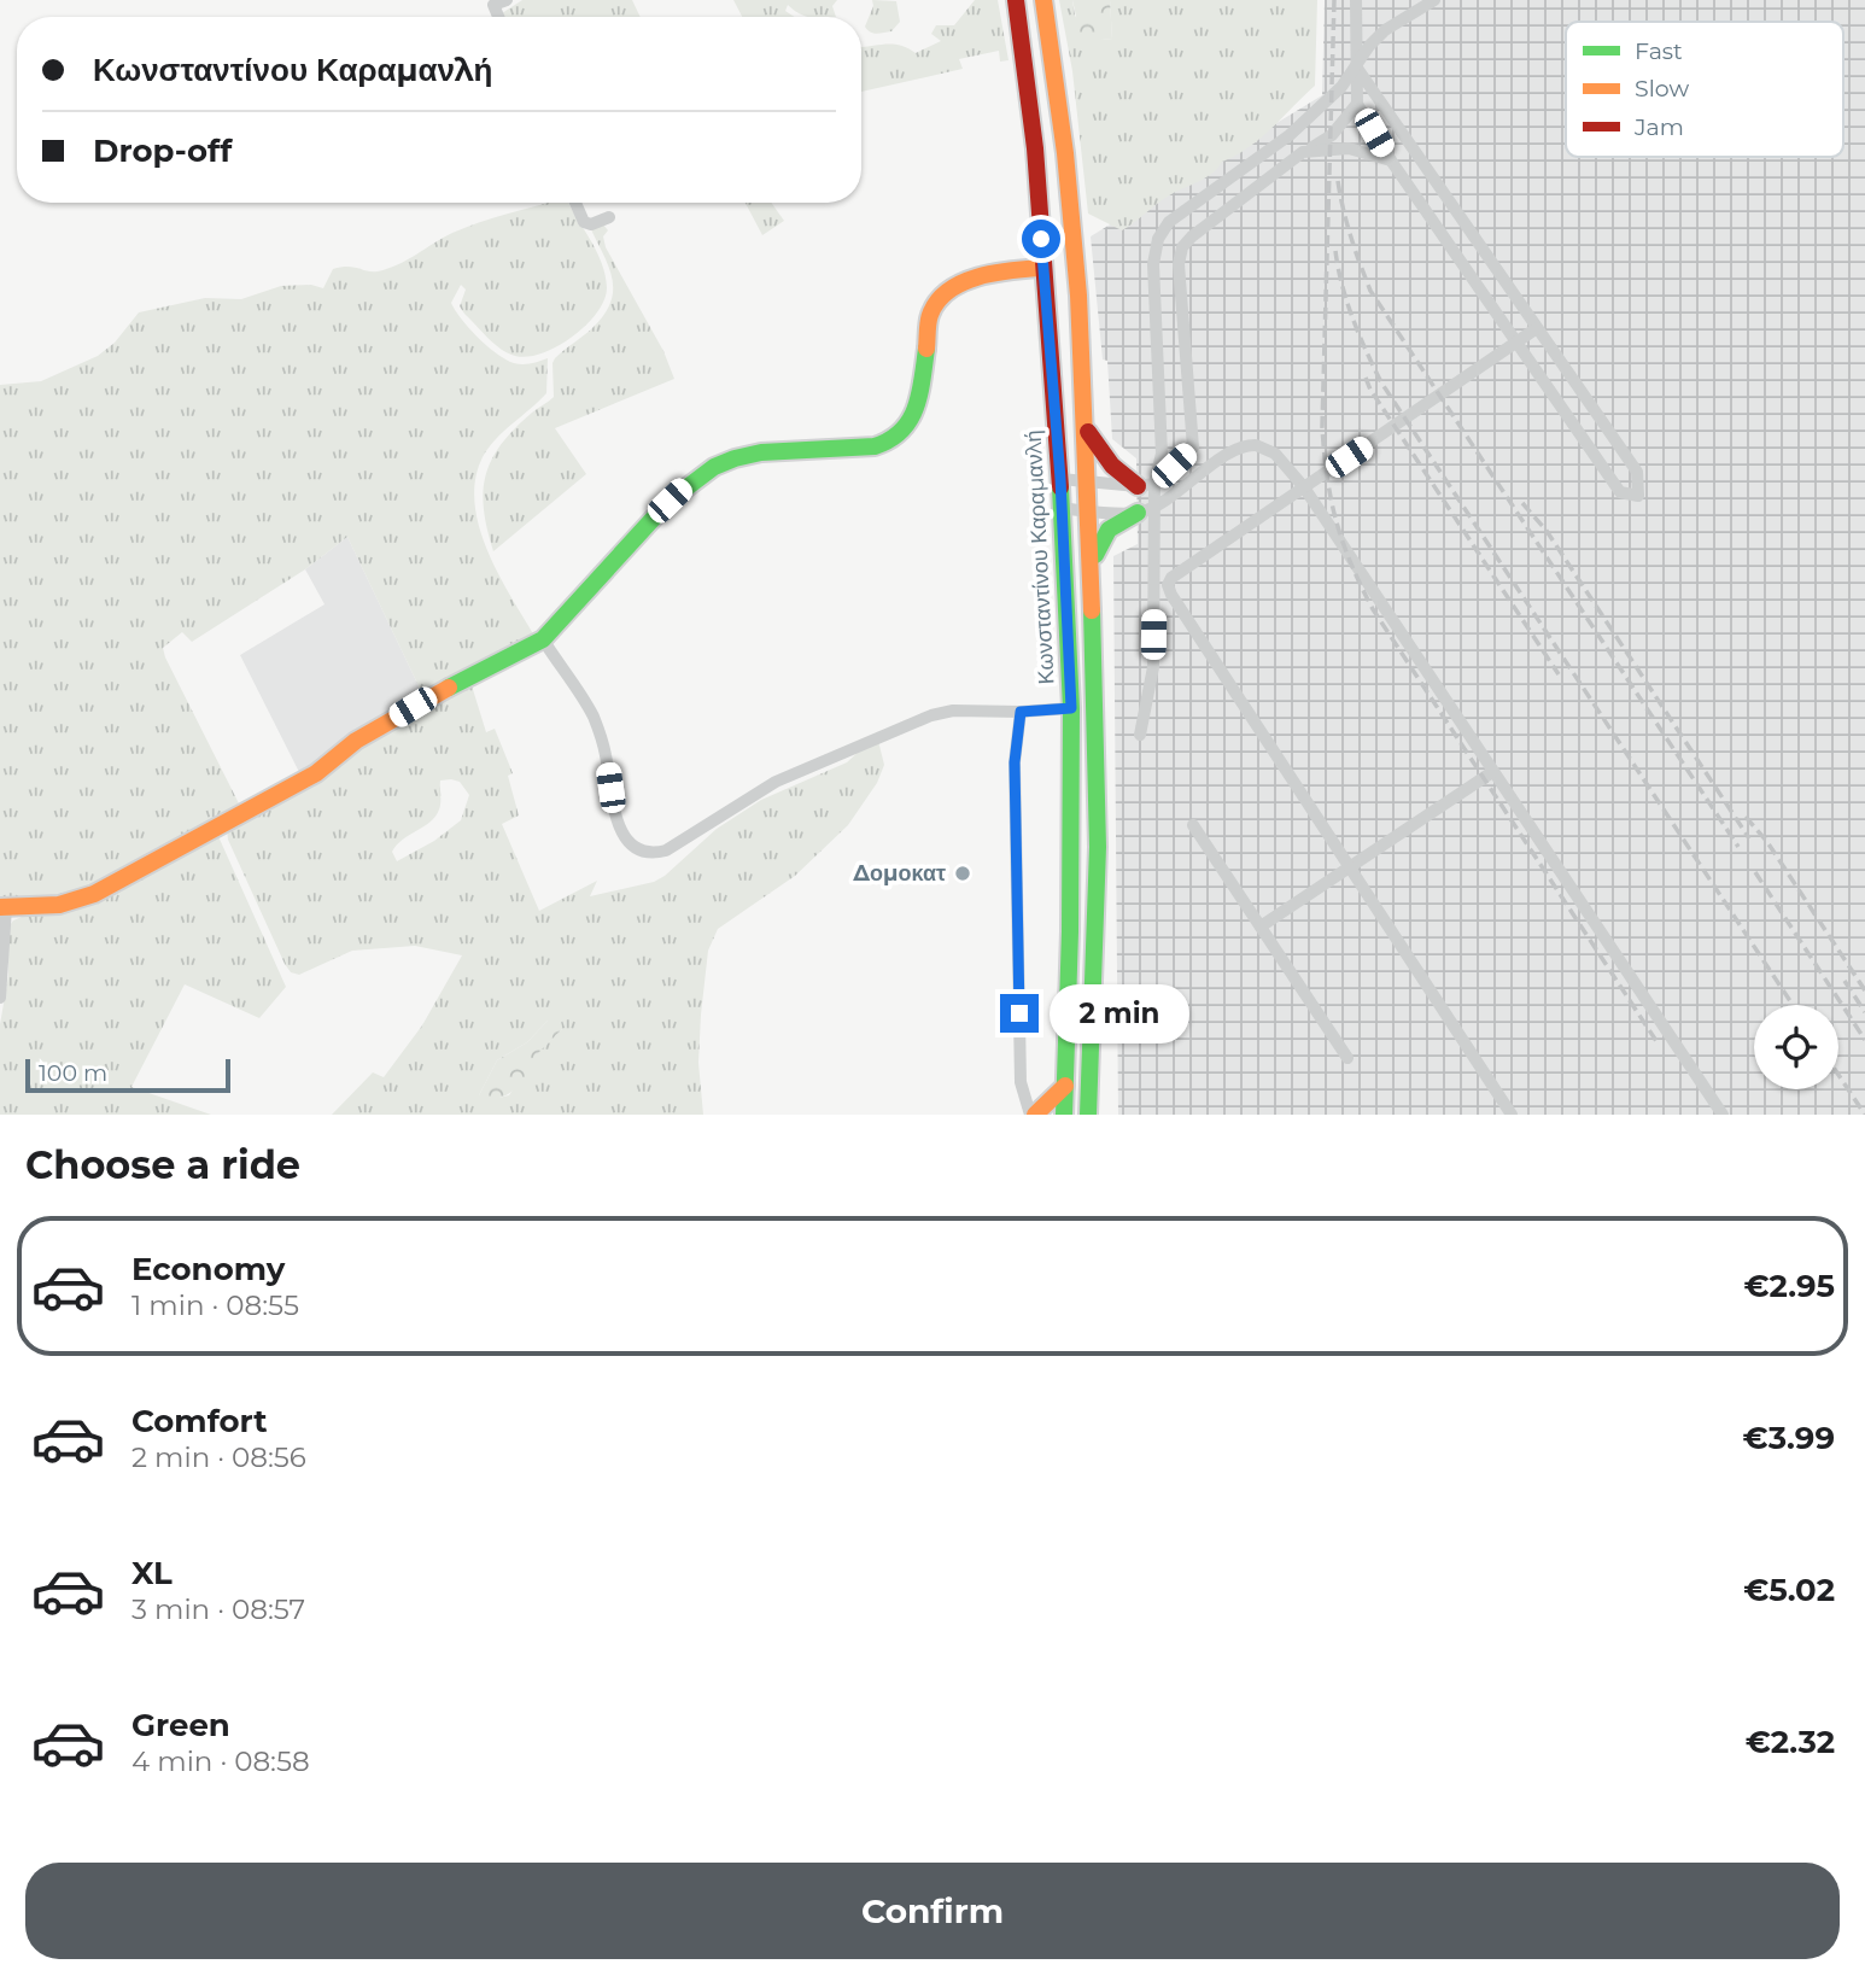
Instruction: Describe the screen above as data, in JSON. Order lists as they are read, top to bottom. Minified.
{"streets":{"main road":["Κωνσταντίνου Καραμανλή"]},"places":["Δομοκατ"],"legend":["Fast","Slow","Jam"],"scale_bar":"100 m","page":{"banner":["Κωνσταντίνου Καραμανλή","Drop-off"],"bubble":"2 min","scale":"100 m","heading":"Choose a ride","list":[{"name":"Economy","note":"1 min · 08:55","value":"€2.95"},{"name":"Comfort","note":"2 min · 08:56","value":"€3.99"},{"name":"XL","note":"3 min · 08:57","value":"€5.02"},{"name":"Green","note":"4 min · 08:58","value":"€2.32"}],"buttons":"Confirm"}}
